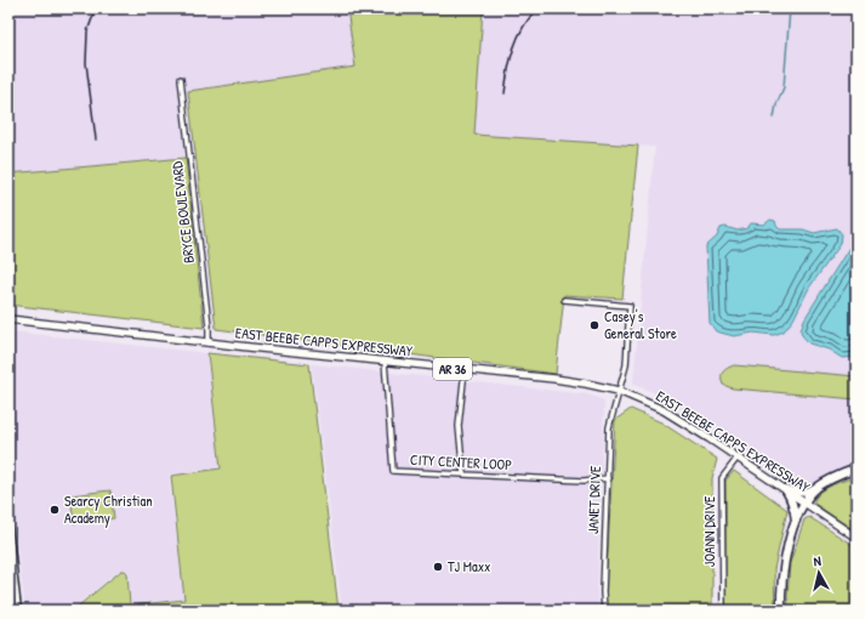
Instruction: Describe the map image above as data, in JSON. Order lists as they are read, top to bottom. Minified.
{"streets":{"main road":["EAST BEEBE CAPPS EXPRESSWAY","AR 36"],"street":["BRYCE BOULEVARD","CITY CENTER LOOP","JANET DRIVE","JOANN DRIVE"]},"crossings":[["BRYCE BOULEVARD","EAST BEEBE CAPPS EXPRESSWAY"],["EAST BEEBE CAPPS EXPRESSWAY","CITY CENTER LOOP"],["EAST BEEBE CAPPS EXPRESSWAY","JANET DRIVE"],["EAST BEEBE CAPPS EXPRESSWAY","JOANN DRIVE"],["CITY CENTER LOOP","JANET DRIVE"]],"places":["Casey's General Store","Searcy Christian Academy","TJ Maxx"],"north":"top"}
